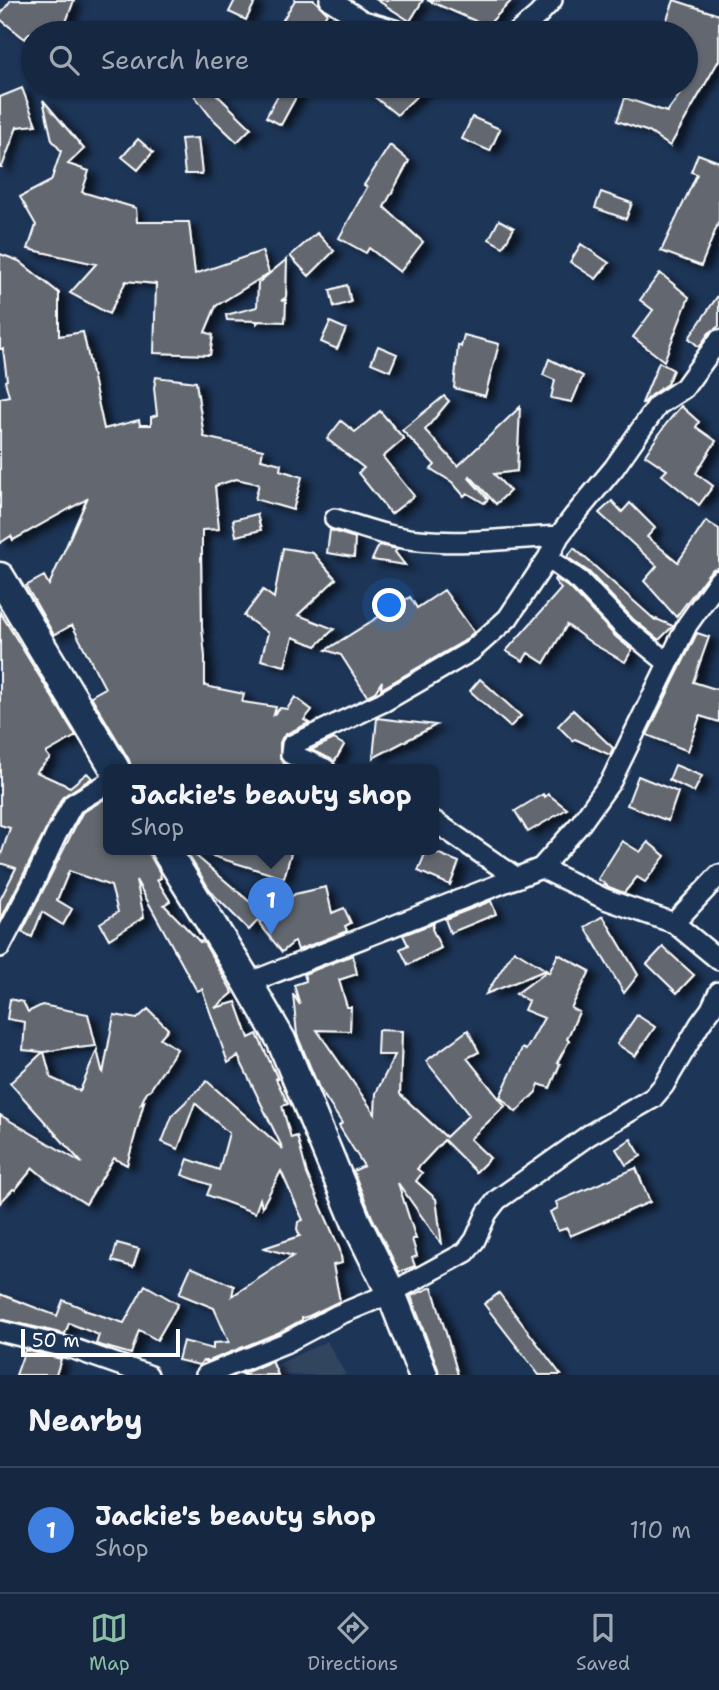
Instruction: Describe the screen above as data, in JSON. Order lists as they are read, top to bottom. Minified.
{"scale_bar":"50 m","page":{"search":"Search here","popup":["Jackie's beauty shop","Shop"],"pins":"1","scale":"50 m","heading":"Nearby","list":[{"mark":"1","name":"Jackie's beauty shop","note":"Shop","value":"110 m"}],"nav":["Map","Directions","Saved"]}}
